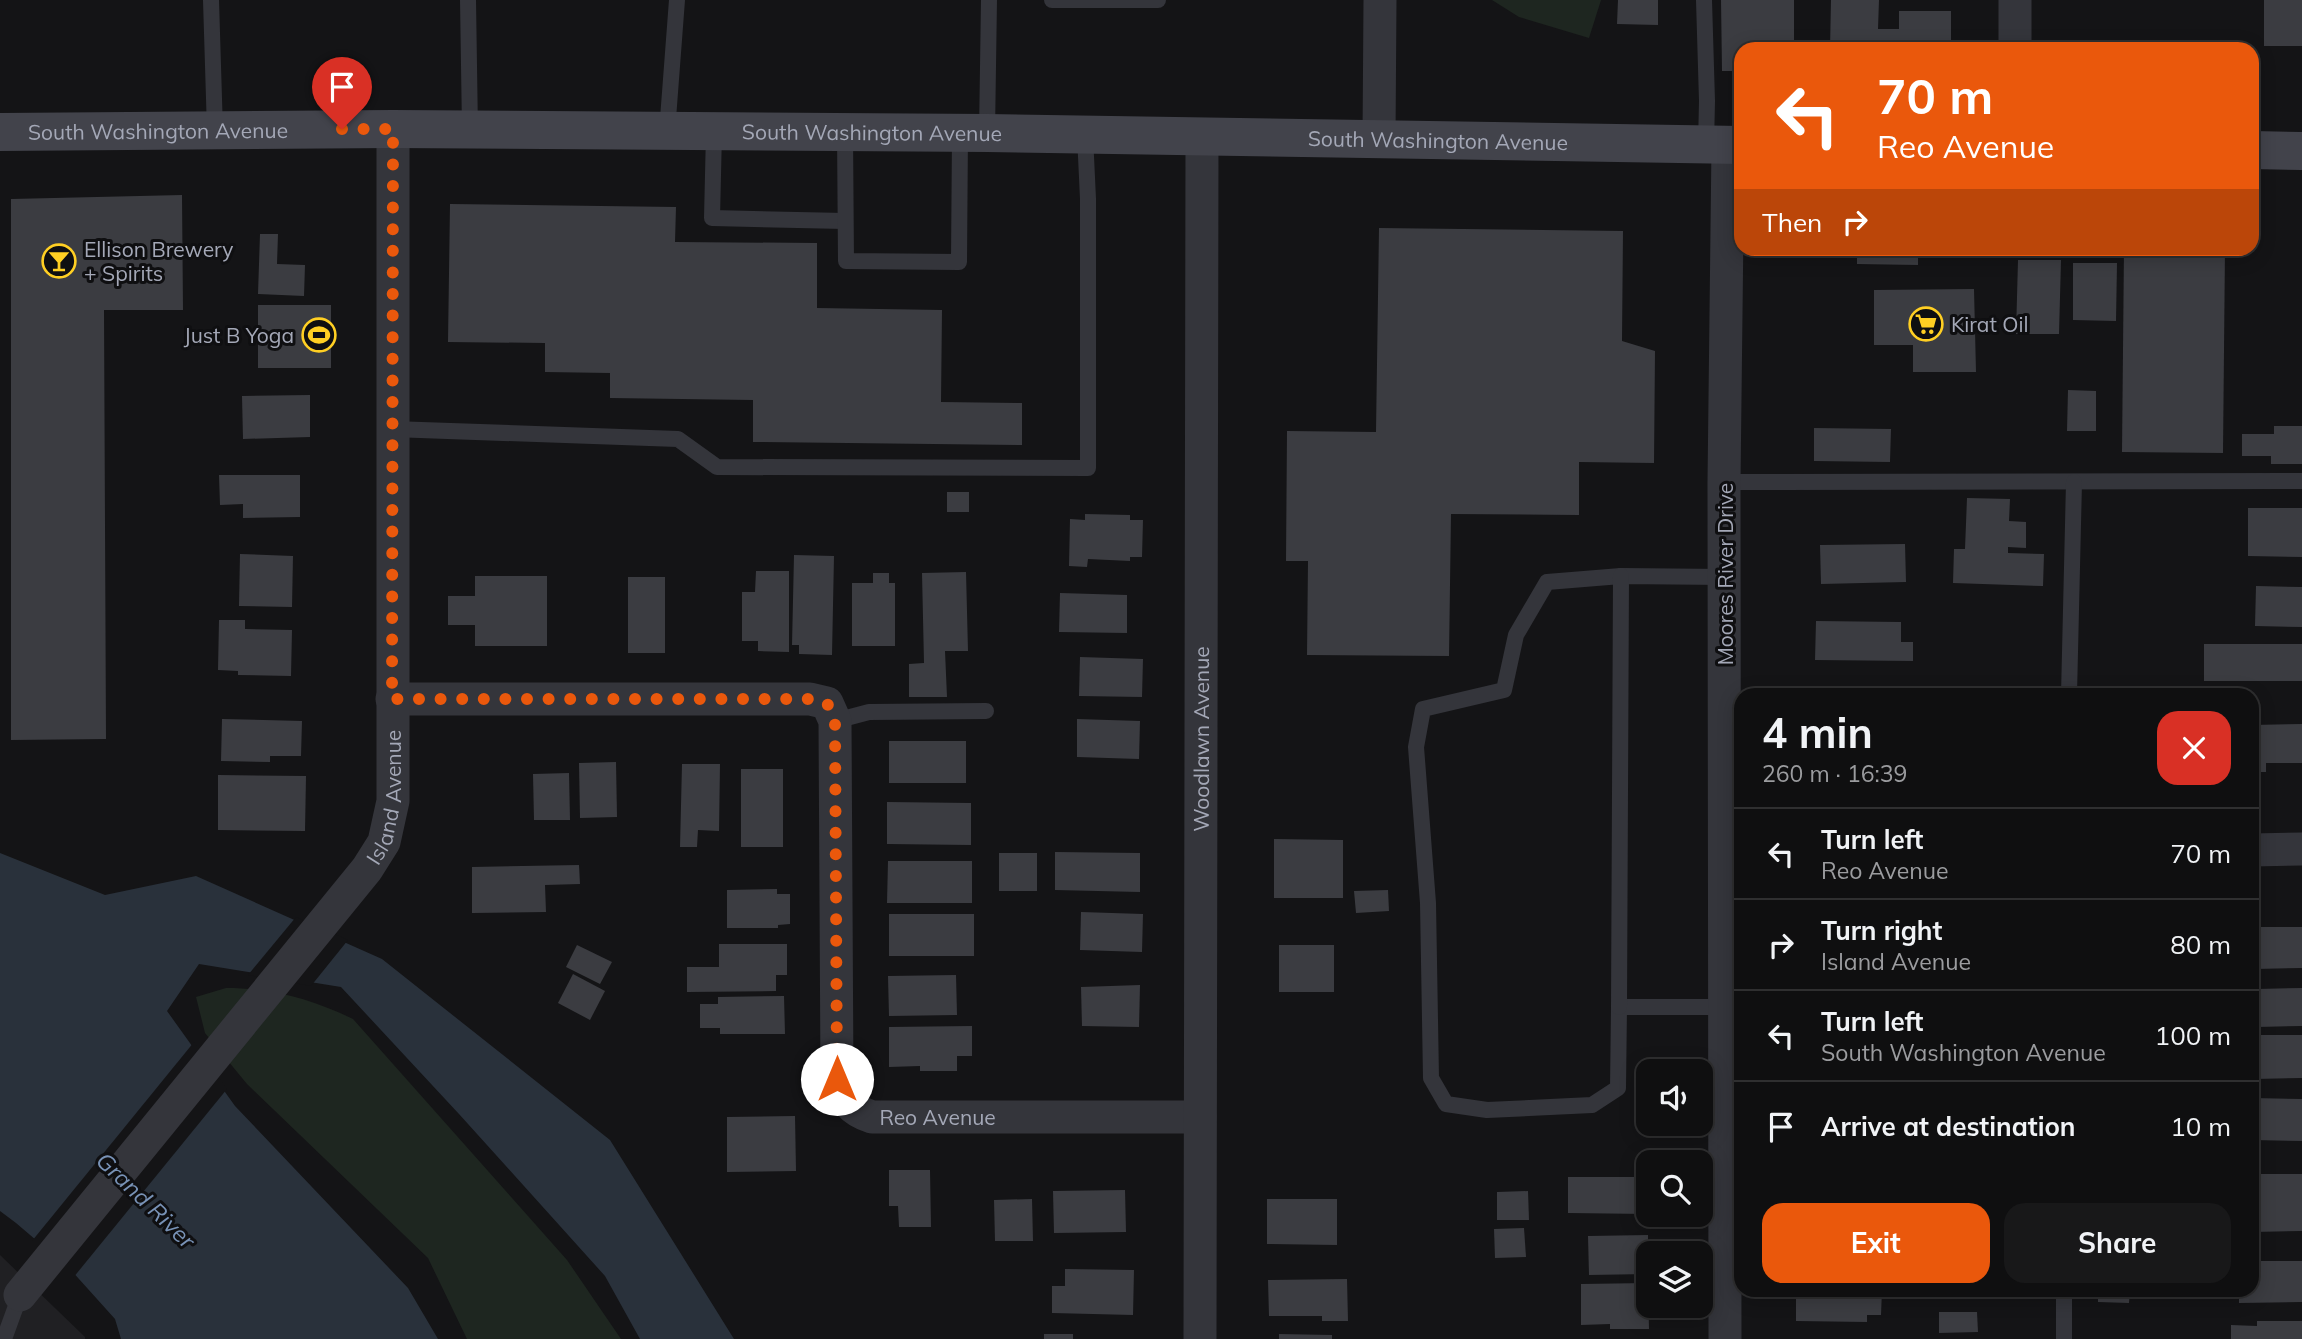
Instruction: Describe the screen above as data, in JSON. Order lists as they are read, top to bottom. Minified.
{"streets":{"street":["South Washington Avenue","Moores River Drive","Woodlawn Avenue","Island Avenue","Reo Avenue"]},"crossings":[["South Washington Avenue","Moores River Drive"],["South Washington Avenue","Woodlawn Avenue"],["South Washington Avenue","Island Avenue"],["Woodlawn Avenue","Reo Avenue"]],"water":["Grand River"],"places":{"bar":["Ellison Brewery + Spirits"],"supermarket":["Kirat Oil"],"sports":["Just B Yoga"]},"page":{"turn":["70 m","Reo Avenue"],"then":"Then","heading":["4 min","260 m · 16:39"],"list":[{"name":"Turn left","note":"Reo Avenue","value":"70 m"},{"name":"Turn right","note":"Island Avenue","value":"80 m"},{"name":"Turn left","note":"South Washington Avenue","value":"100 m"},{"name":"Arrive at destination","value":"10 m"}],"buttons":["Exit","Share"]}}
